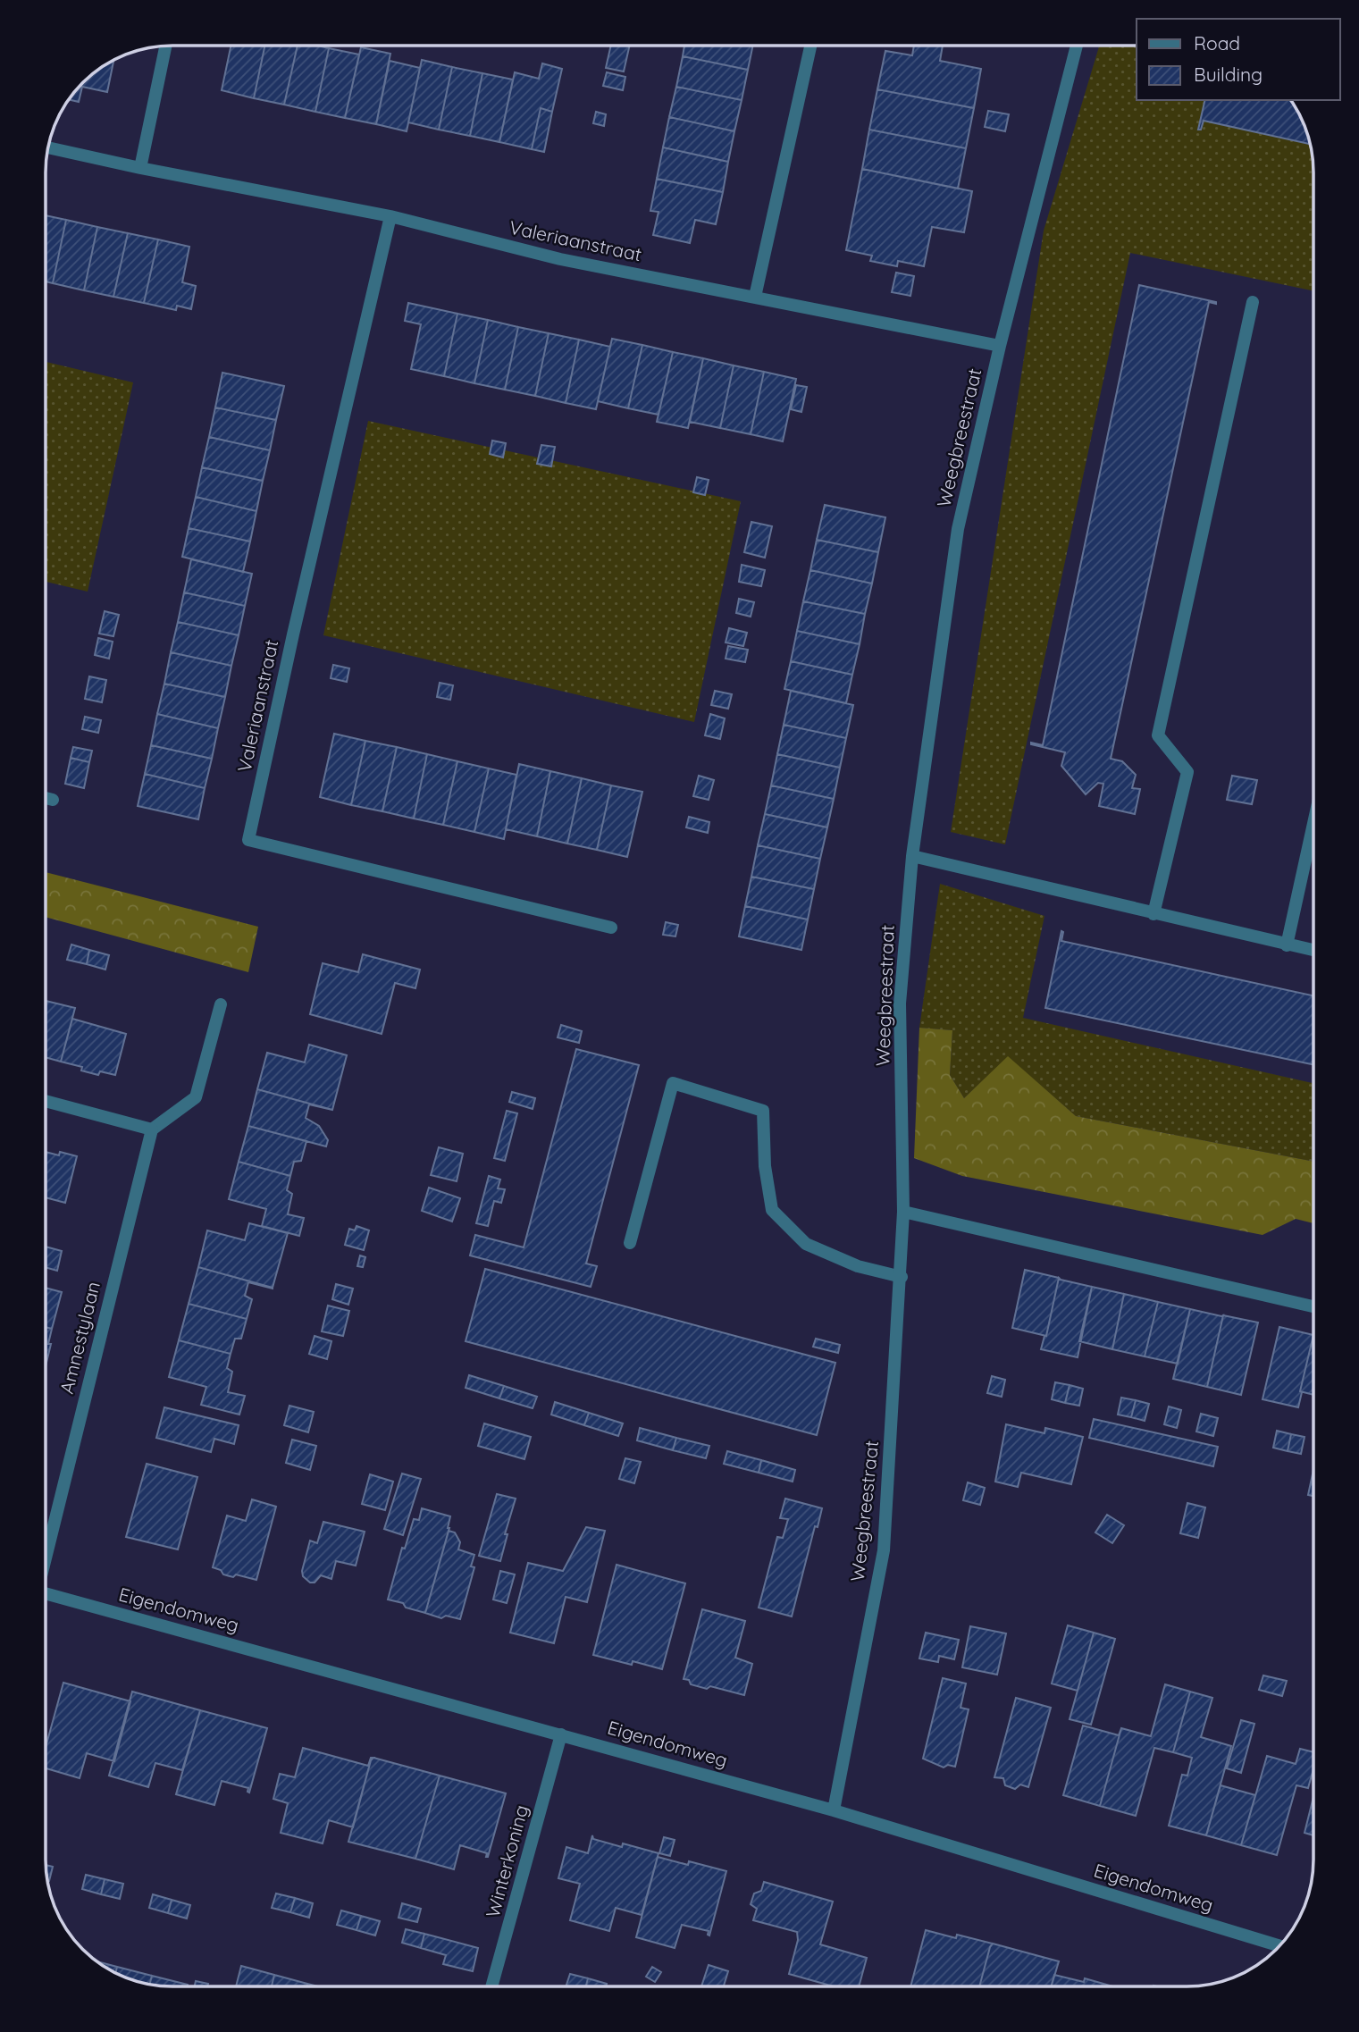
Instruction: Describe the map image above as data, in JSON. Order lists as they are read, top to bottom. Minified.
{"streets":{"street":["Valeriaanstraat","Weegbreestraat","Amnestylaan","Eigendomweg","Winterkoning"]},"crossings":[["Valeriaanstraat","Weegbreestraat"],["Weegbreestraat","Eigendomweg"],["Eigendomweg","Winterkoning"]],"legend":["Road","Building"]}
